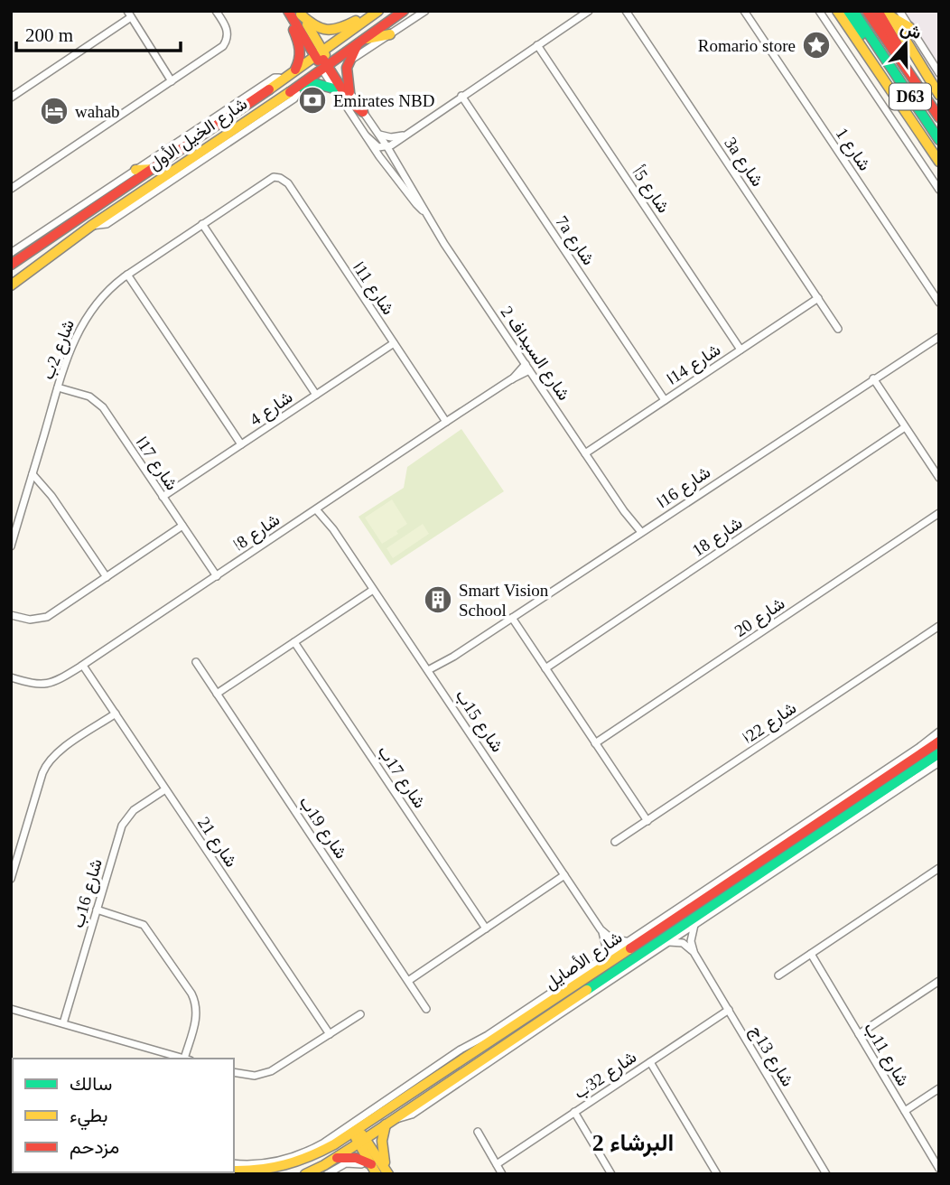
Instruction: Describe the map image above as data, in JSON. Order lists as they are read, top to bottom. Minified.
{"streets":{"main road":["D63","شارع الخيل الأول","شارع الأصايل"],"street":["شارع 1","3a شارع","شارع 5أ","7a شارع","شارع 11ا","شارع 2ب","شارع السيداف 2","شارع 14ا","شارع 4","شارع 17ا","شارع 16ا","شارع 8ا","شارع 18","شارع 20","شارع 15ب","شارع 22ا","شارع 17ب","شارع 19ب","شارع 21","شارع 16ب","شارع 11ب","شارع 13ج","شارع 32ب"]},"crossings":[["شارع الخيل الأول","شارع السيداف 2"],["3a شارع","شارع 14ا"],["شارع 5أ","شارع 14ا"],["7a شارع","شارع 14ا"],["شارع 11ا","شارع 2ب"],["شارع 11ا","شارع 4"],["شارع 11ا","شارع 8ا"],["شارع 2ب","شارع 17ا"],["شارع السيداف 2","شارع 14ا"],["شارع السيداف 2","شارع 16ا"],["شارع السيداف 2","شارع 8ا"],["شارع 4","شارع 17ا"],["شارع 17ا","شارع 8ا"],["شارع 16ا","شارع 15ب"],["شارع 8ا","شارع 15ب"],["شارع 8ا","شارع 21"],["شارع 21","شارع 16ب"],["شارع 13ج","شارع 32ب"]],"districts":["البرشاء 2"],"places":{"place":["Romario store"],"bank":["Emirates NBD"],"hotel":["wahab"],"building":["Smart Vision School"]},"legend":["سالك","بطيء","مزدحم"],"scale_bar":"200 m","north":"top"}
